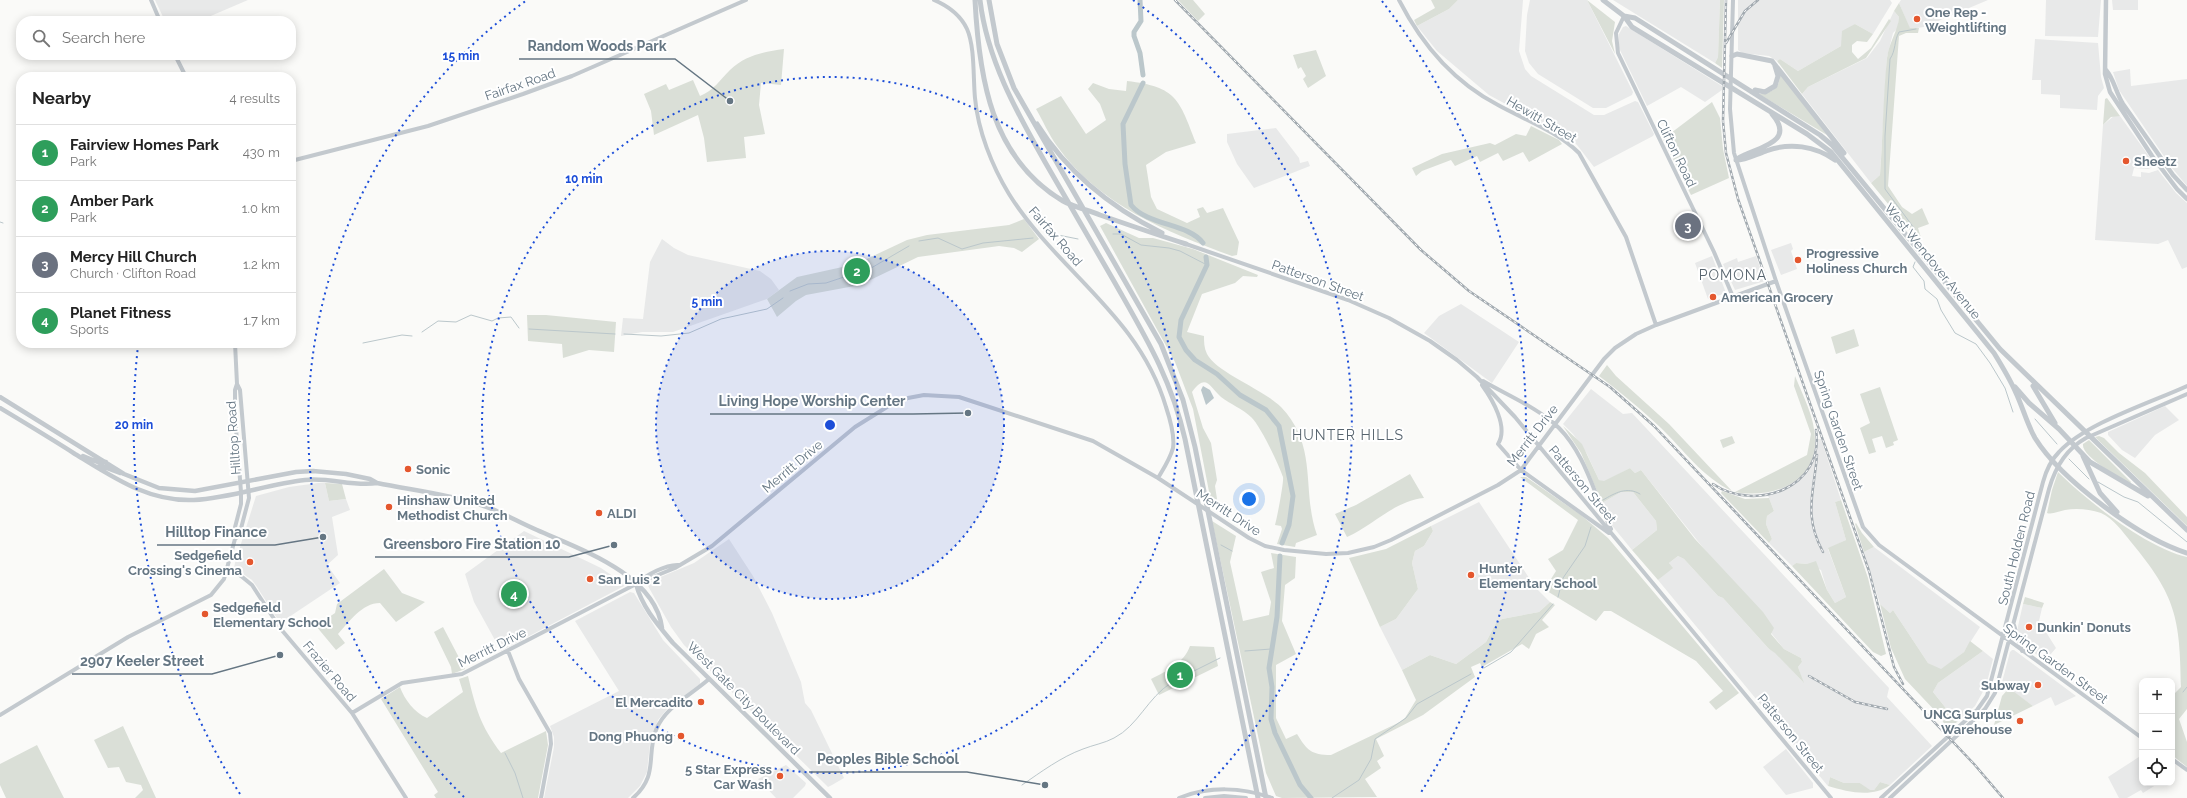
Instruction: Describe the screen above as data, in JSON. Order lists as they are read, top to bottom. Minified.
{"streets":{"highway":["West Wendover Avenue"],"main road":["Fairfax Road","Hewitt Street","Clifton Road","Patterson Street","Spring Garden Street","Merritt Drive","Hilltop Road","South Holden Road","Frazier Road","West Gate City Boulevard"]},"crossings":[["Fairfax Road","Merritt Drive"],["Hewitt Street","Merritt Drive"],["Clifton Road","West Wendover Avenue"],["Clifton Road","Merritt Drive"],["Spring Garden Street","Merritt Drive"],["Spring Garden Street","South Holden Road"],["Merritt Drive","Frazier Road"],["Merritt Drive","West Gate City Boulevard"],["Hilltop Road","West Gate City Boulevard"]],"districts":["POMONA","HUNTER HILLS"],"places":["One Rep - Weightlifting","Random Woods Park","Sheetz","Progressive Holiness Church","American Grocery","Living Hope Worship Center","Sonic","Hinshaw United Methodist Church","ALDI","Hilltop Finance","Greensboro Fire Station 10","Sedgefield Crossing's Cinema","Hunter Elementary School","San Luis 2","Sedgefield Elementary School","Dunkin' Donuts","2907 Keeler Street","Subway","El Mercadito","UNCG Surplus Warehouse","Dong Phuong","5 Star Express Car Wash","Peoples Bible School"],"page":{"search":"Search here","heading":["Nearby","4 results"],"list":[{"mark":"1","name":"Fairview Homes Park","note":"Park","value":"430 m"},{"mark":"2","name":"Amber Park","note":"Park","value":"1.0 km"},{"mark":"3","name":"Mercy Hill Church","note":"Church · Clifton Road","value":"1.2 km"},{"mark":"4","name":"Planet Fitness","note":"Sports","value":"1.7 km"}],"pins":["3","2","4","1"],"map_buttons":["+","−"]},"rings":["15 min","10 min","5 min","20 min"]}
